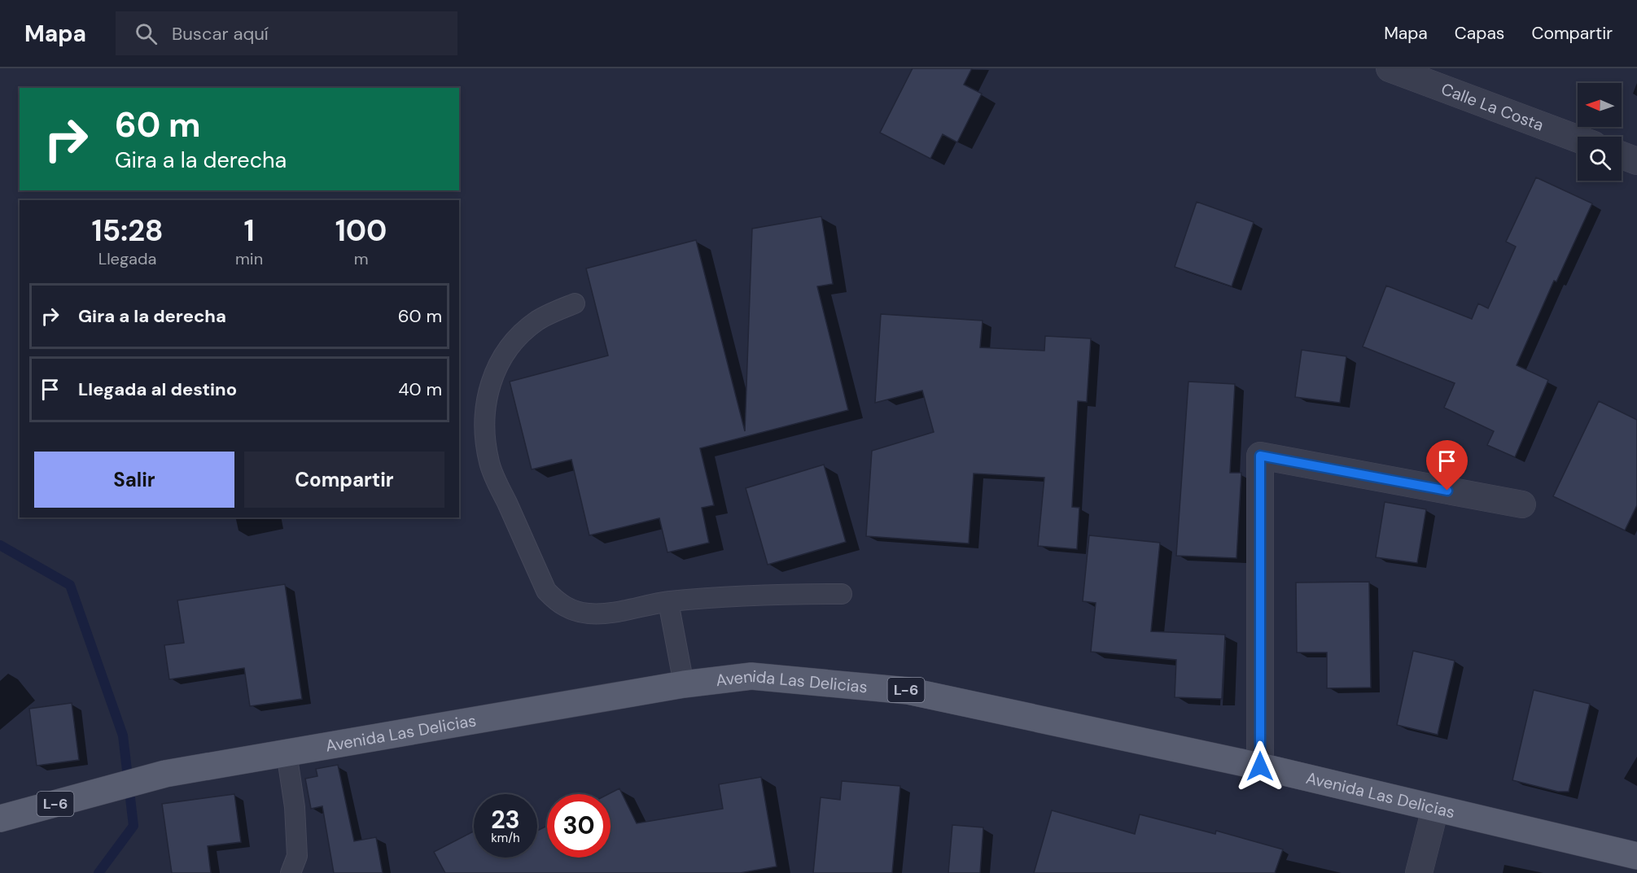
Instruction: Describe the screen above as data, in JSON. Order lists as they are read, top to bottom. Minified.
{"streets":{"main road":["Avenida Las Delicias","L-6"],"street":["Calle La Costa"]},"north":"left","page":{"header":"Mapa","search":"Buscar aquí","nav":["Mapa","Capas","Compartir"],"turn":["60 m","Gira a la derecha"],"eta":["15:28","Llegada","1","min","100","m"],"list":[{"name":"Gira a la derecha","value":"60 m"},{"name":"Llegada al destino","value":"40 m"}],"buttons":["Salir","Compartir"],"speed":"23 km/h","limit":"30"}}
